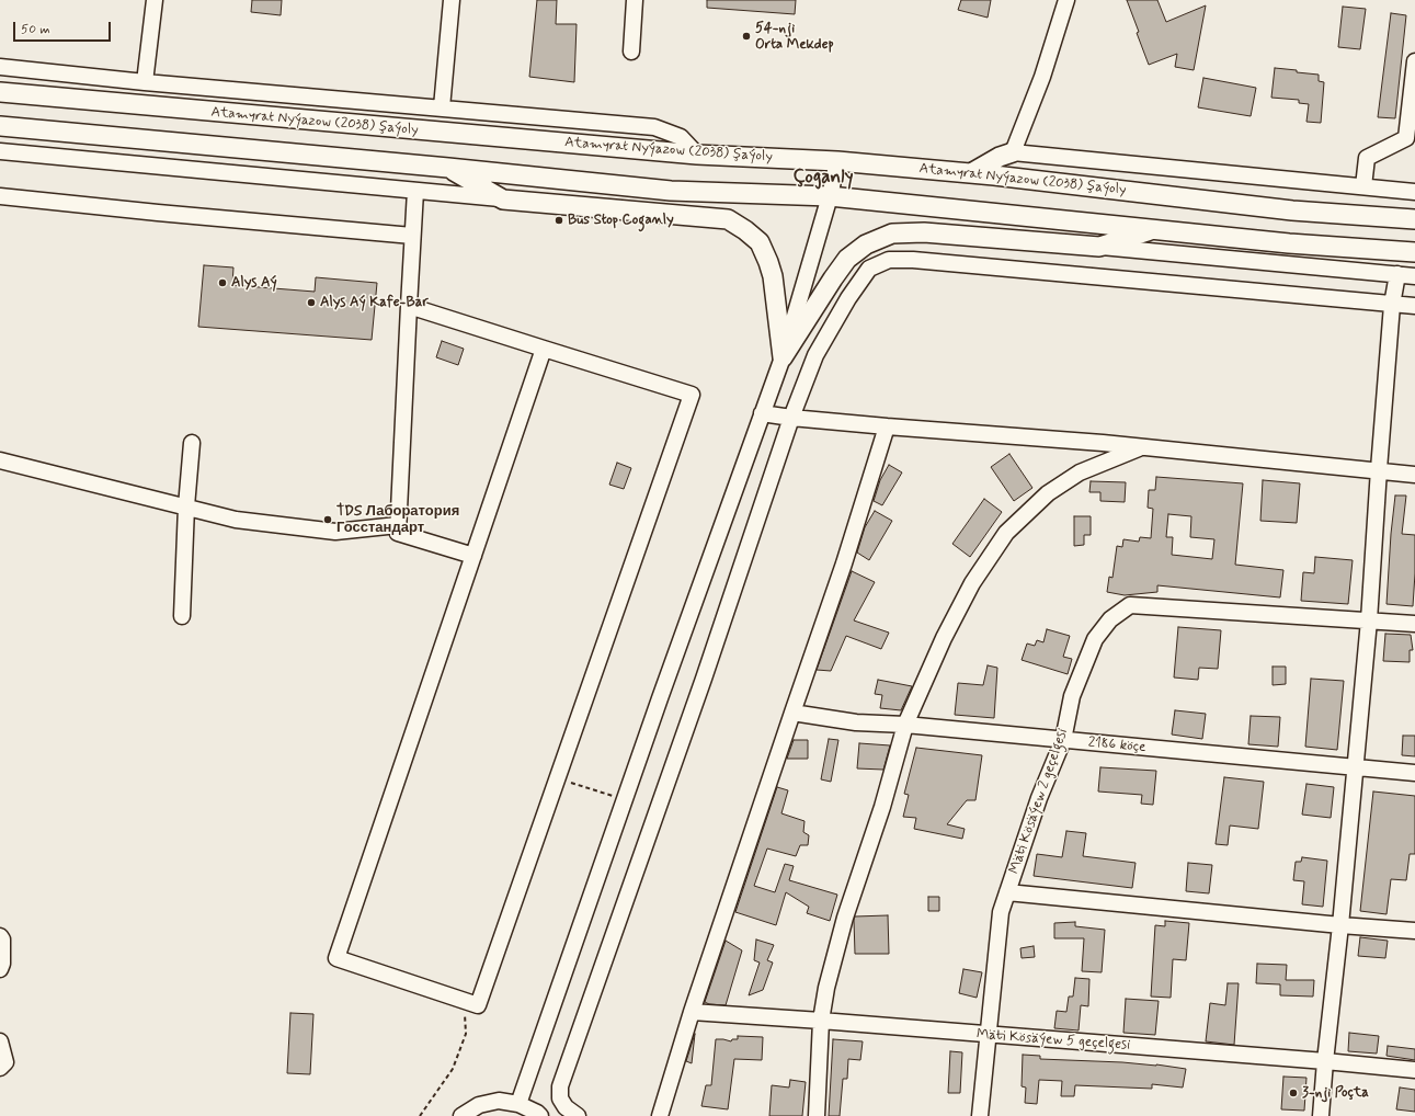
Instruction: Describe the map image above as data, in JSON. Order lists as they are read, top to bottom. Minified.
{"streets":{"main road":["Atamyrat Nyýazow (2038) şaýoly"],"street":["2186 köçe","Mäti Kösäýew 2 geçelgesi","Mäti Kösäýew 5 geçelgesi"]},"crossings":[["2186 köçe","Mäti Kösäýew 2 geçelgesi"],["Mäti Kösäýew 2 geçelgesi","Mäti Kösäýew 5 geçelgesi"]],"districts":["Çoganly"],"places":["54-nji Orta Mekdep","Bus Stop Coganly","Alys Aý","Alys Aý Kafe-Bar","TDS Лаборатория Госстандарт","3-nji Poçta"],"scale_bar":"50 m"}
